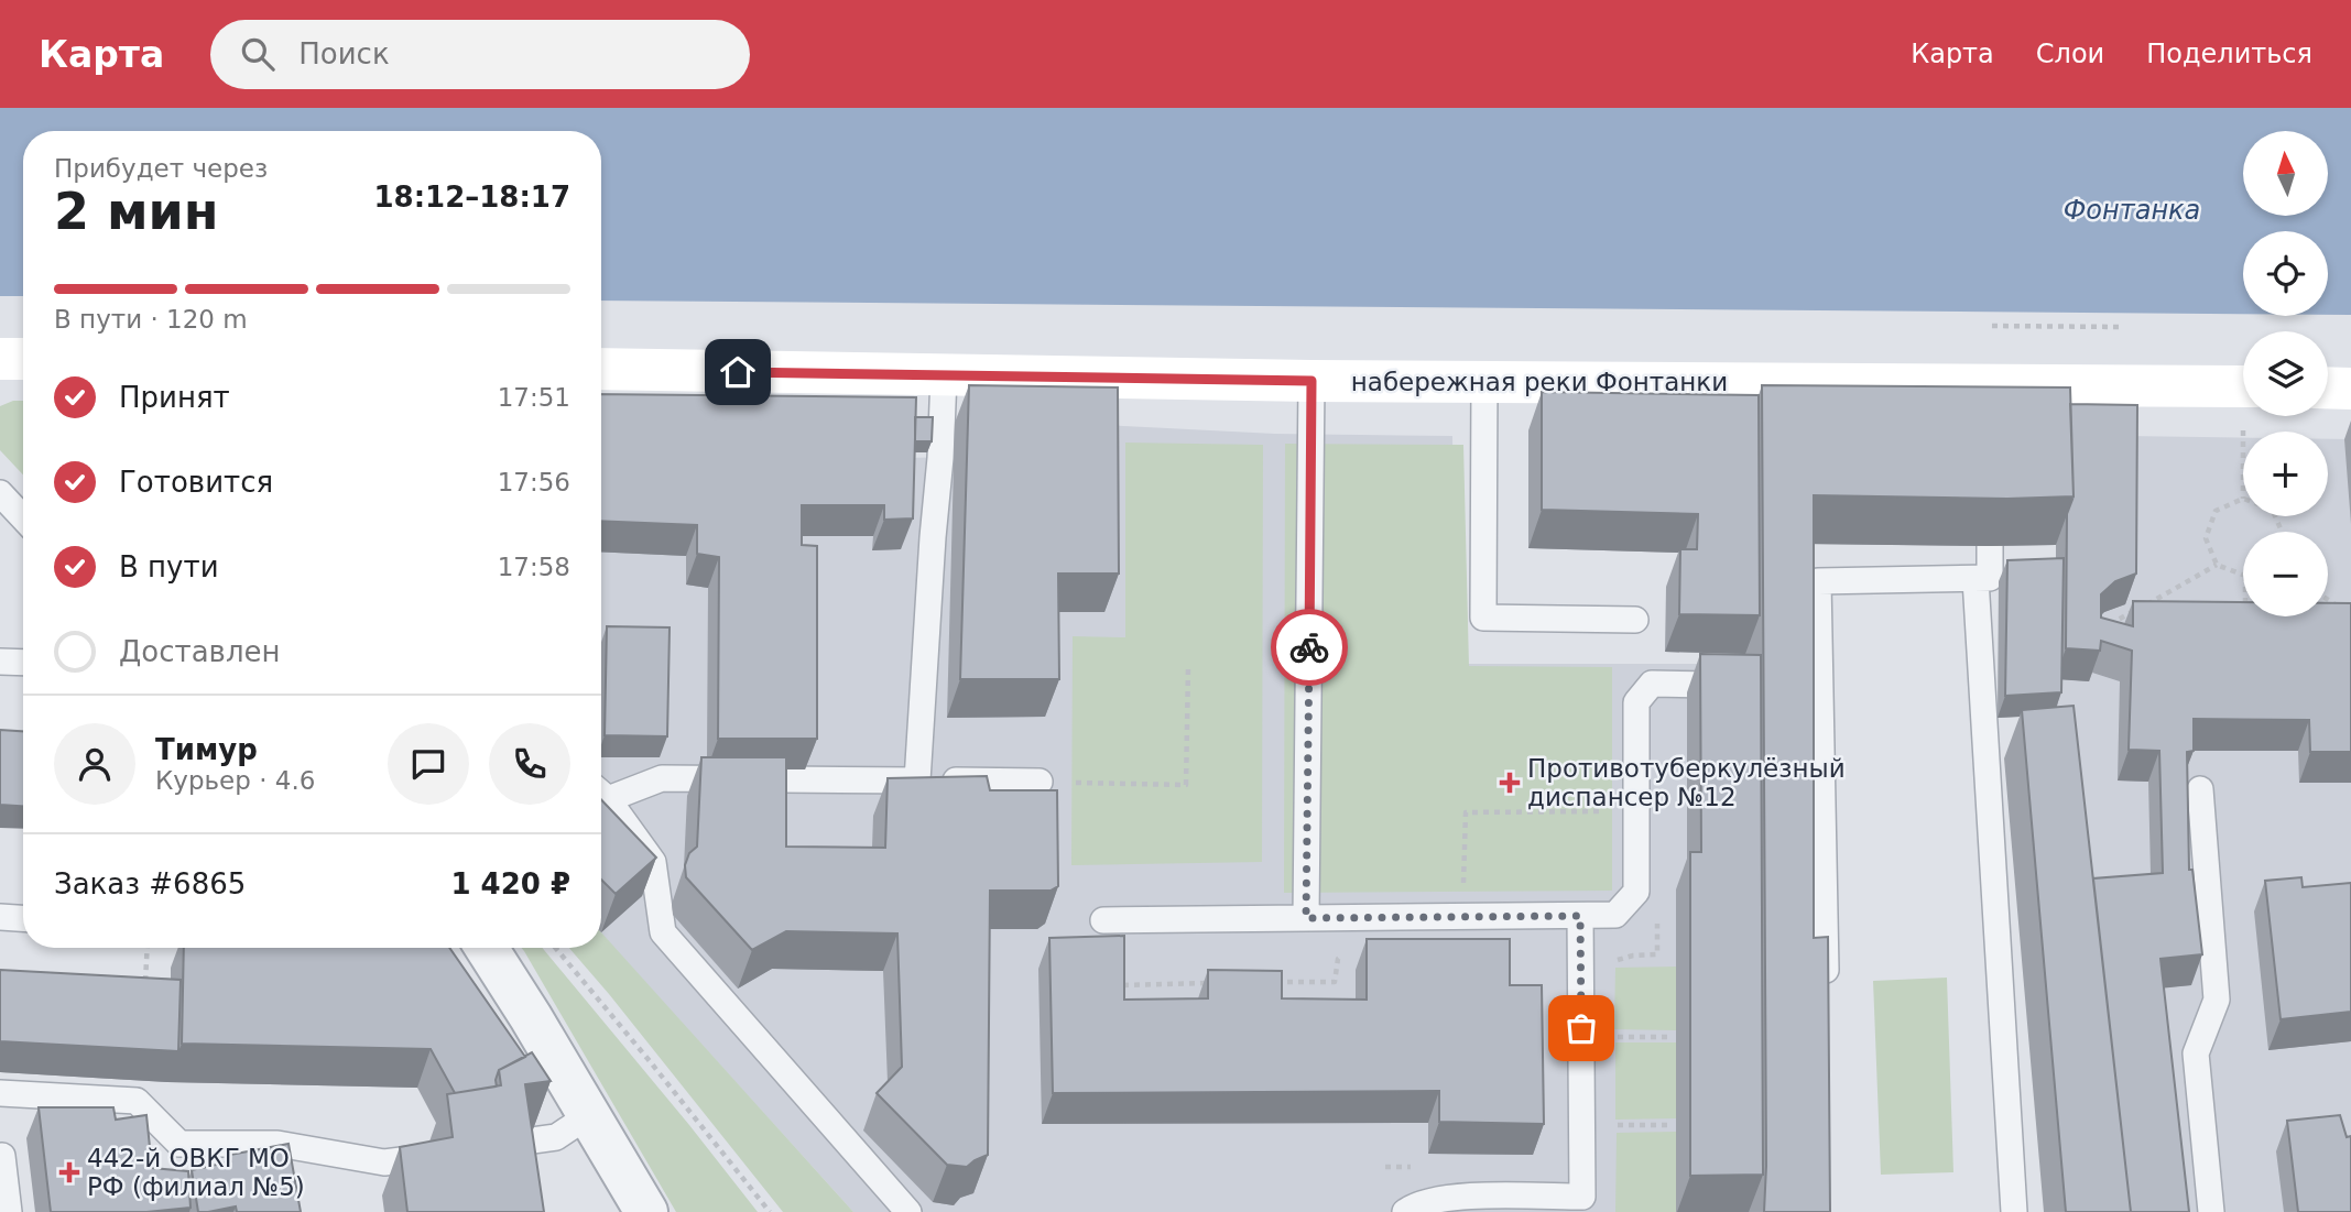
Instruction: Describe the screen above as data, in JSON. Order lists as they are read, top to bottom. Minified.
{"streets":{"street":["набережная реки Фонтанки"]},"water":["Фонтанка"],"places":{"health":["Противотуберкулёзный диспансер №12","442-й ОВКГ МО РФ (филиал №5)"]},"north":"top","page":{"header":"Карта","search":"Поиск","nav":["Карта","Слои","Поделиться"],"map_buttons":["+","−"],"heading":["2 мин","Прибудет через","18:12–18:17"],"panel":["Тимур","Курьер · 4.6","Заказ #6865","1 420 ₽"],"bar":"В пути · 120 m","list":[["Принят","17:51"],["Готовится","17:56"],["В пути","17:58"],"Доставлен"]}}
